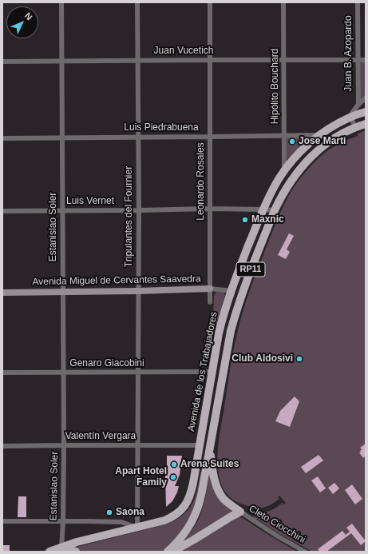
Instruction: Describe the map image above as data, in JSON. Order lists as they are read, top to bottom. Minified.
{"streets":{"main road":["RP11","Avenida de los Trabajadores"],"street":["Juan Vucetich","Juan B. Azopardo","Hipólito Bouchard","Luis Piedrabuena","Leonardo Rosales","Luis Vernet","Tripulantes del Fournier","Estanislao Soler","Avenida Miguel de Cervantes Saavedra","Genaro Giacobini","Valentín Vergara","Cleto Ciocchini"]},"crossings":[["Juan Vucetich","Juan B. Azopardo"],["Juan Vucetich","Hipólito Bouchard"],["Juan Vucetich","Leonardo Rosales"],["Juan Vucetich","Tripulantes del Fournier"],["Juan Vucetich","Estanislao Soler"],["Hipólito Bouchard","Luis Piedrabuena"],["Hipólito Bouchard","Avenida de los Trabajadores"],["Luis Piedrabuena","Leonardo Rosales"],["Luis Piedrabuena","Tripulantes del Fournier"],["Luis Piedrabuena","Estanislao Soler"],["Luis Piedrabuena","Avenida de los Trabajadores"],["Leonardo Rosales","Luis Vernet"],["Leonardo Rosales","Avenida Miguel de Cervantes Saavedra"],["Luis Vernet","Tripulantes del Fournier"],["Luis Vernet","Estanislao Soler"],["Luis Vernet","Avenida de los Trabajadores"],["Tripulantes del Fournier","Avenida Miguel de Cervantes Saavedra"],["Tripulantes del Fournier","Genaro Giacobini"],["Tripulantes del Fournier","Avenida de los Trabajadores"],["Tripulantes del Fournier","Valentín Vergara"],["Estanislao Soler","Avenida Miguel de Cervantes Saavedra"],["Estanislao Soler","Genaro Giacobini"],["Estanislao Soler","Avenida de los Trabajadores"],["Estanislao Soler","Valentín Vergara"],["Avenida Miguel de Cervantes Saavedra","Avenida de los Trabajadores"],["Genaro Giacobini","Avenida de los Trabajadores"],["Avenida de los Trabajadores","Valentín Vergara"]],"places":["Jose Marti","Maxnic","Club Aldosivi","Arena Suites","Apart Hotel Family","Saona"],"north":"top right"}
